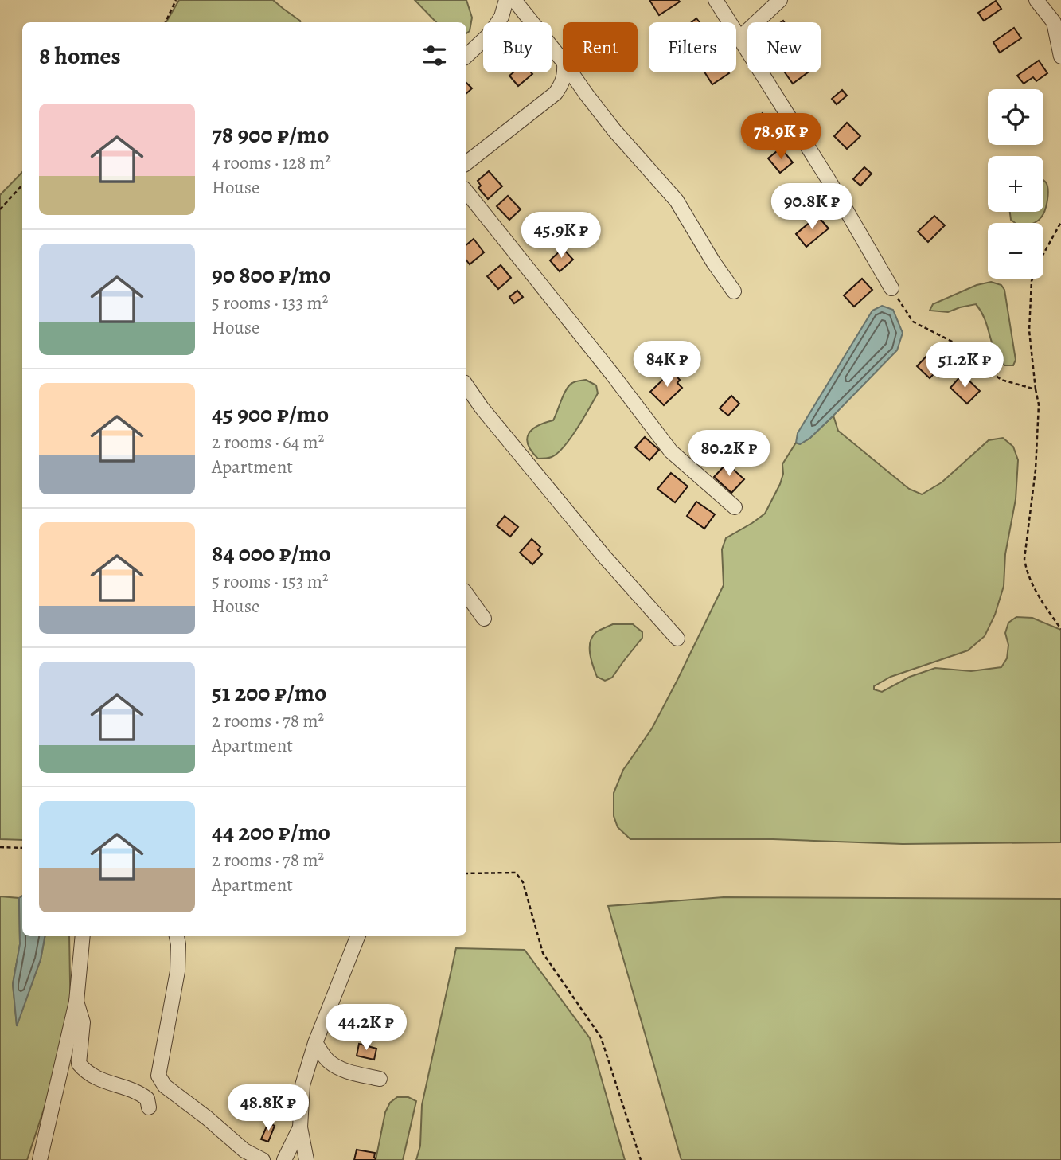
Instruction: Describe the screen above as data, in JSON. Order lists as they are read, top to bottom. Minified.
{"page":{"chip":["Buy","Rent","Filters","New"],"heading":"8 homes","map_buttons":["+","−"],"list":[{"name":"78 900 ₽/mo","note":"4 rooms · 128 m² · House"},{"name":"90 800 ₽/mo","note":"5 rooms · 133 m² · House"},{"name":"45 900 ₽/mo","note":"2 rooms · 64 m² · Apartment"},{"name":"84 000 ₽/mo","note":"5 rooms · 153 m² · House"},{"name":"51 200 ₽/mo","note":"2 rooms · 78 m² · Apartment"},{"name":"44 200 ₽/mo","note":"2 rooms · 78 m² · Apartment"}],"price":["78.9K ₽","90.8K ₽","45.9K ₽","84K ₽","51.2K ₽","80.2K ₽","44.2K ₽","48.8K ₽"]}}
